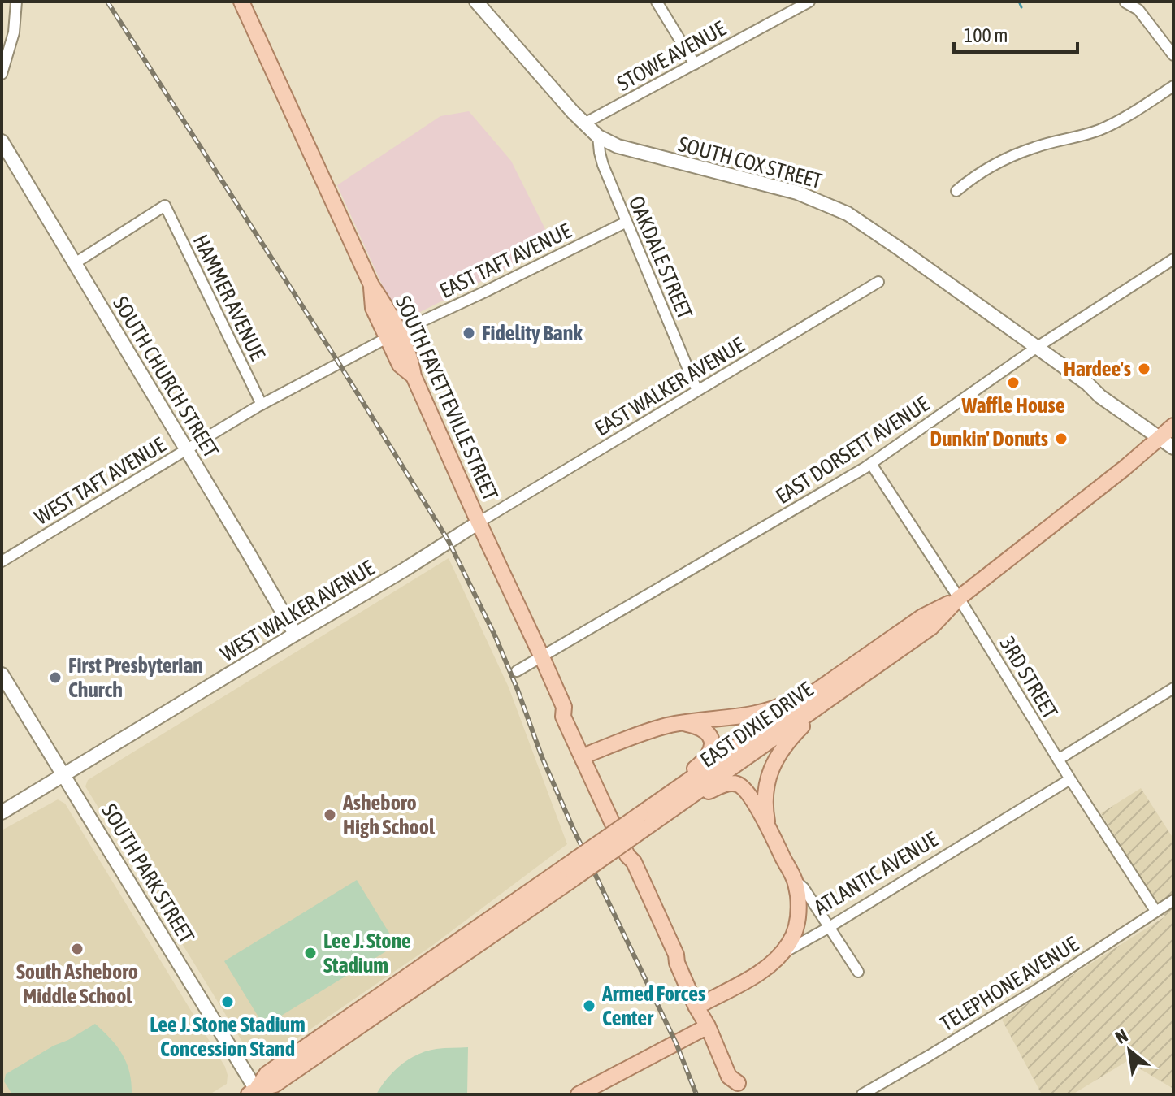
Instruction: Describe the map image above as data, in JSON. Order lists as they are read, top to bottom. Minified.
{"streets":{"main road":["SOUTH COX STREET","SOUTH CHURCH STREET","SOUTH FAYETTEVILLE STREET","WEST WALKER AVENUE","EAST DIXIE DRIVE","SOUTH PARK STREET","ATLANTIC AVENUE"],"street":["STOWE AVENUE","OAKDALE STREET","EAST TAFT AVENUE","HAMMER AVENUE","EAST WALKER AVENUE","EAST DORSETT AVENUE","WEST TAFT AVENUE","3RD STREET","TELEPHONE AVENUE"]},"crossings":[["STOWE AVENUE","SOUTH COX STREET"],["SOUTH COX STREET","OAKDALE STREET"],["SOUTH COX STREET","EAST DORSETT AVENUE"],["SOUTH COX STREET","EAST DIXIE DRIVE"],["OAKDALE STREET","EAST TAFT AVENUE"],["OAKDALE STREET","EAST WALKER AVENUE"],["EAST TAFT AVENUE","SOUTH FAYETTEVILLE STREET"],["EAST TAFT AVENUE","WEST TAFT AVENUE"],["HAMMER AVENUE","SOUTH CHURCH STREET"],["HAMMER AVENUE","WEST TAFT AVENUE"],["SOUTH CHURCH STREET","WEST TAFT AVENUE"],["SOUTH CHURCH STREET","WEST WALKER AVENUE"],["EAST WALKER AVENUE","SOUTH FAYETTEVILLE STREET"],["EAST WALKER AVENUE","WEST WALKER AVENUE"],["SOUTH FAYETTEVILLE STREET","EAST DORSETT AVENUE"],["SOUTH FAYETTEVILLE STREET","WEST TAFT AVENUE"],["SOUTH FAYETTEVILLE STREET","WEST WALKER AVENUE"],["SOUTH FAYETTEVILLE STREET","ATLANTIC AVENUE"],["EAST DORSETT AVENUE","3RD STREET"],["WEST WALKER AVENUE","SOUTH PARK STREET"],["3RD STREET","EAST DIXIE DRIVE"],["3RD STREET","ATLANTIC AVENUE"],["3RD STREET","TELEPHONE AVENUE"],["EAST DIXIE DRIVE","SOUTH PARK STREET"]],"places":["Fidelity Bank","Hardee's","Waffle House","Dunkin' Donuts","First Presbyterian Church","Asheboro High School","South Asheboro Middle School","Lee J. Stone Stadium","Lee J. Stone Stadium Concession Stand","Armed Forces Center"],"scale_bar":"100 m","north":"top left"}
